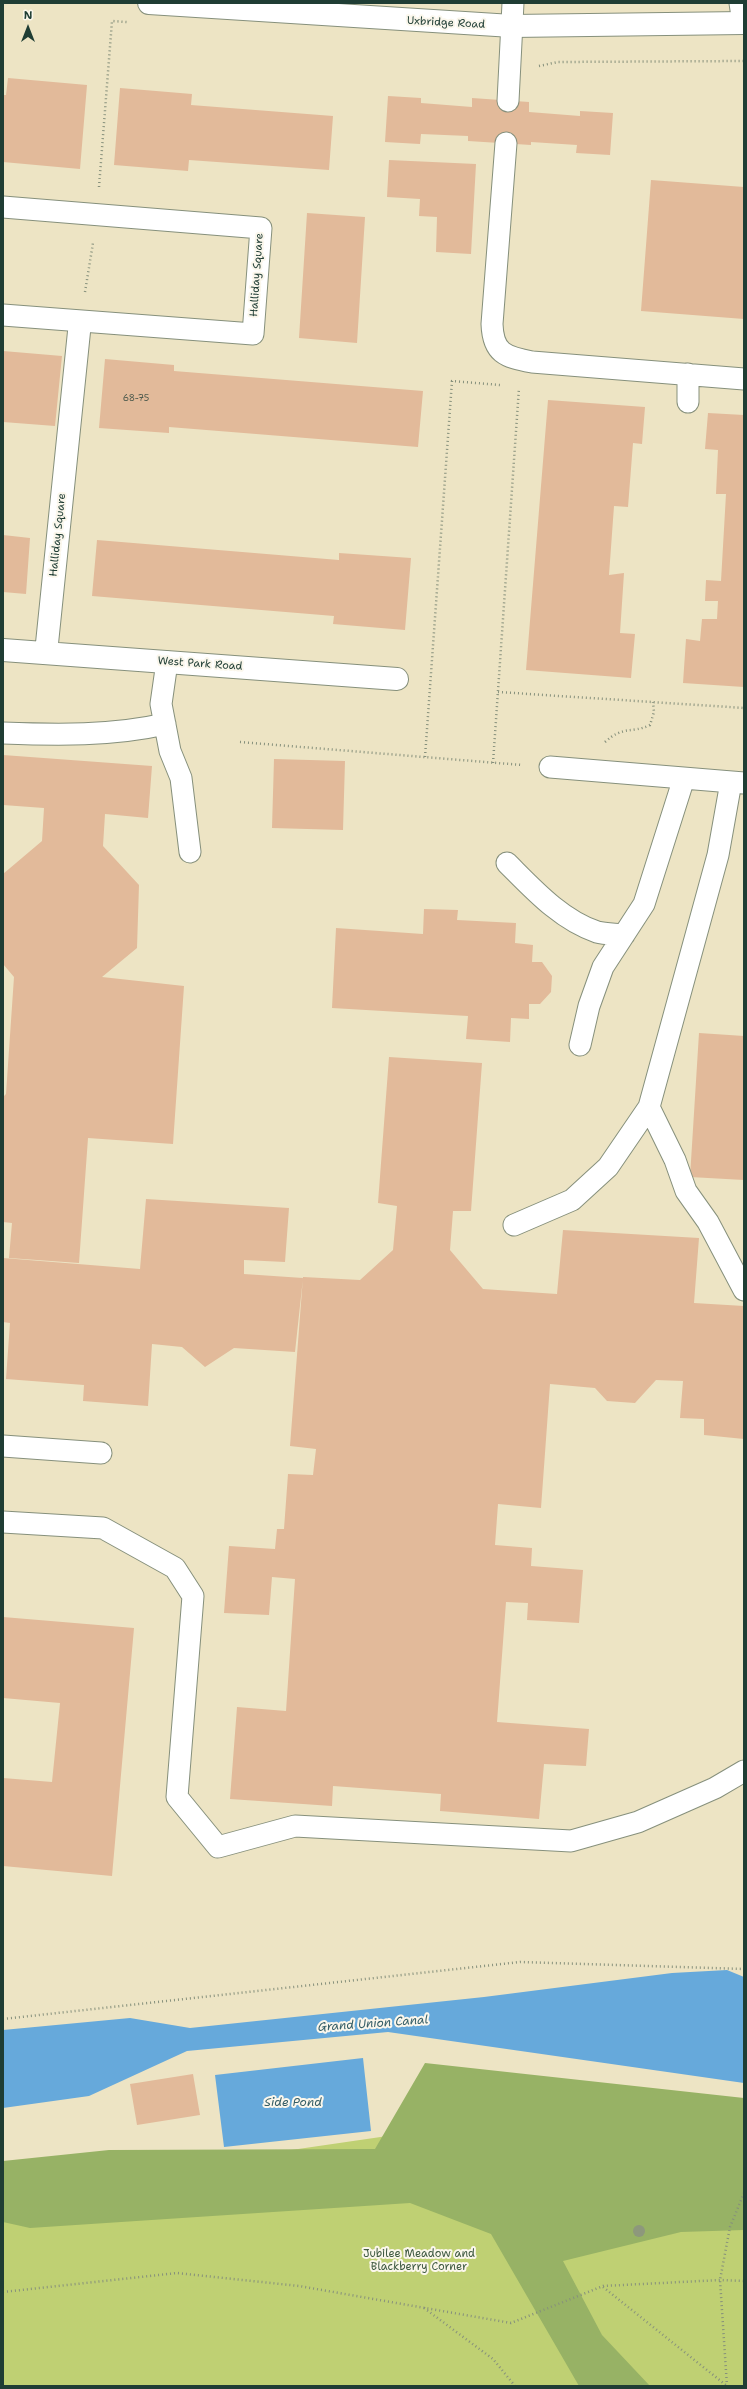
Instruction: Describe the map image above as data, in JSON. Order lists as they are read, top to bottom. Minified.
{"streets":{"street":["Uxbridge Road","Halliday Square","West Park Road"]},"crossings":[["Halliday Square","West Park Road"]],"water":["Grand Union Canal","Side Pond"],"parks":["Jubilee Meadow and Blackberry Corner"],"house_numbers":["68-75"],"north":"top"}
